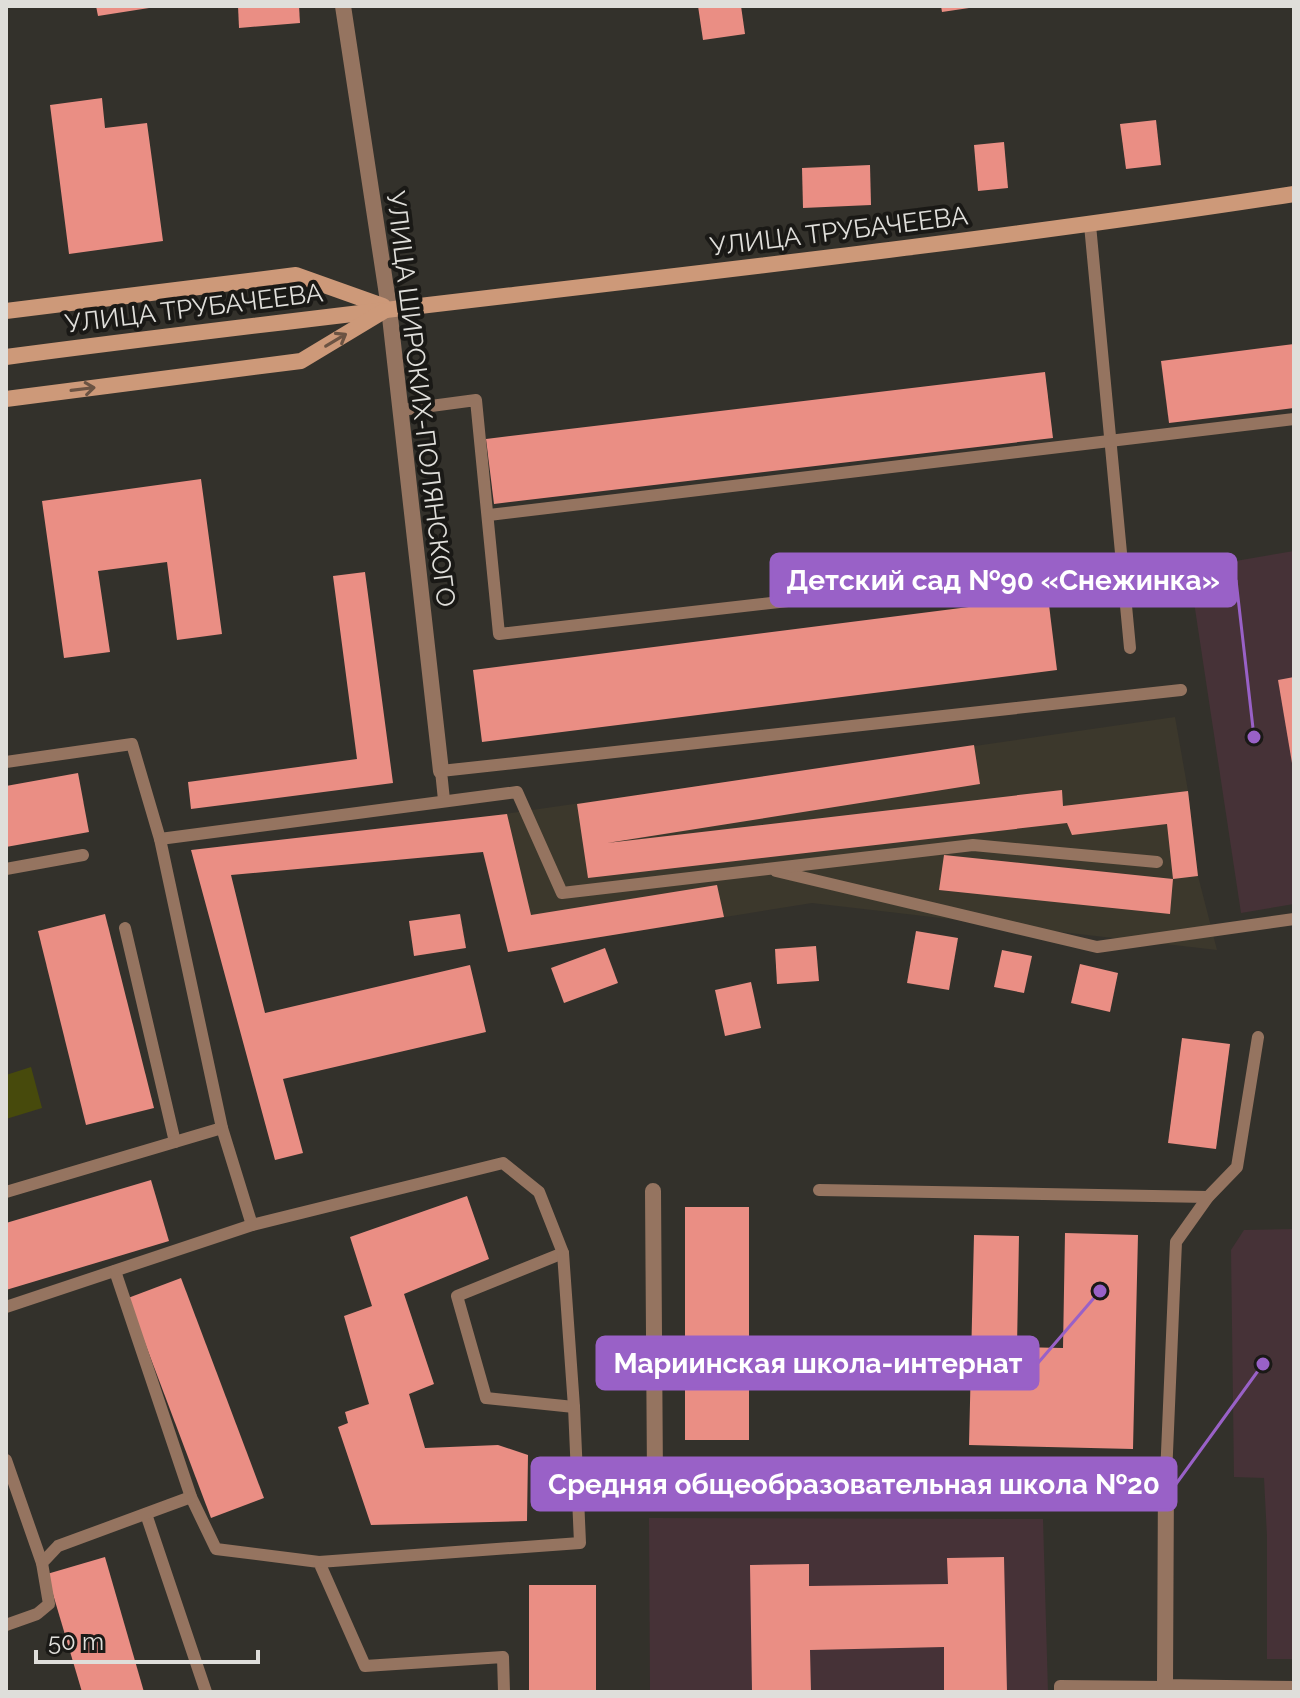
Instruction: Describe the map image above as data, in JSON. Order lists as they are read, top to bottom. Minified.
{"streets":{"main road":["УЛИЦА ТРУБАЧЕЕВА"],"street":["УЛИЦА ШИРОКИХ-ПОЛЯНСКОГО"]},"crossings":[["УЛИЦА ТРУБАЧЕЕВА","УЛИЦА ШИРОКИХ-ПОЛЯНСКОГО"]],"places":["Детский сад №90 «Снежинка»","Мариинская школа-интернат","Средняя общеобразовательная школа №20"],"scale_bar":"50 m"}
